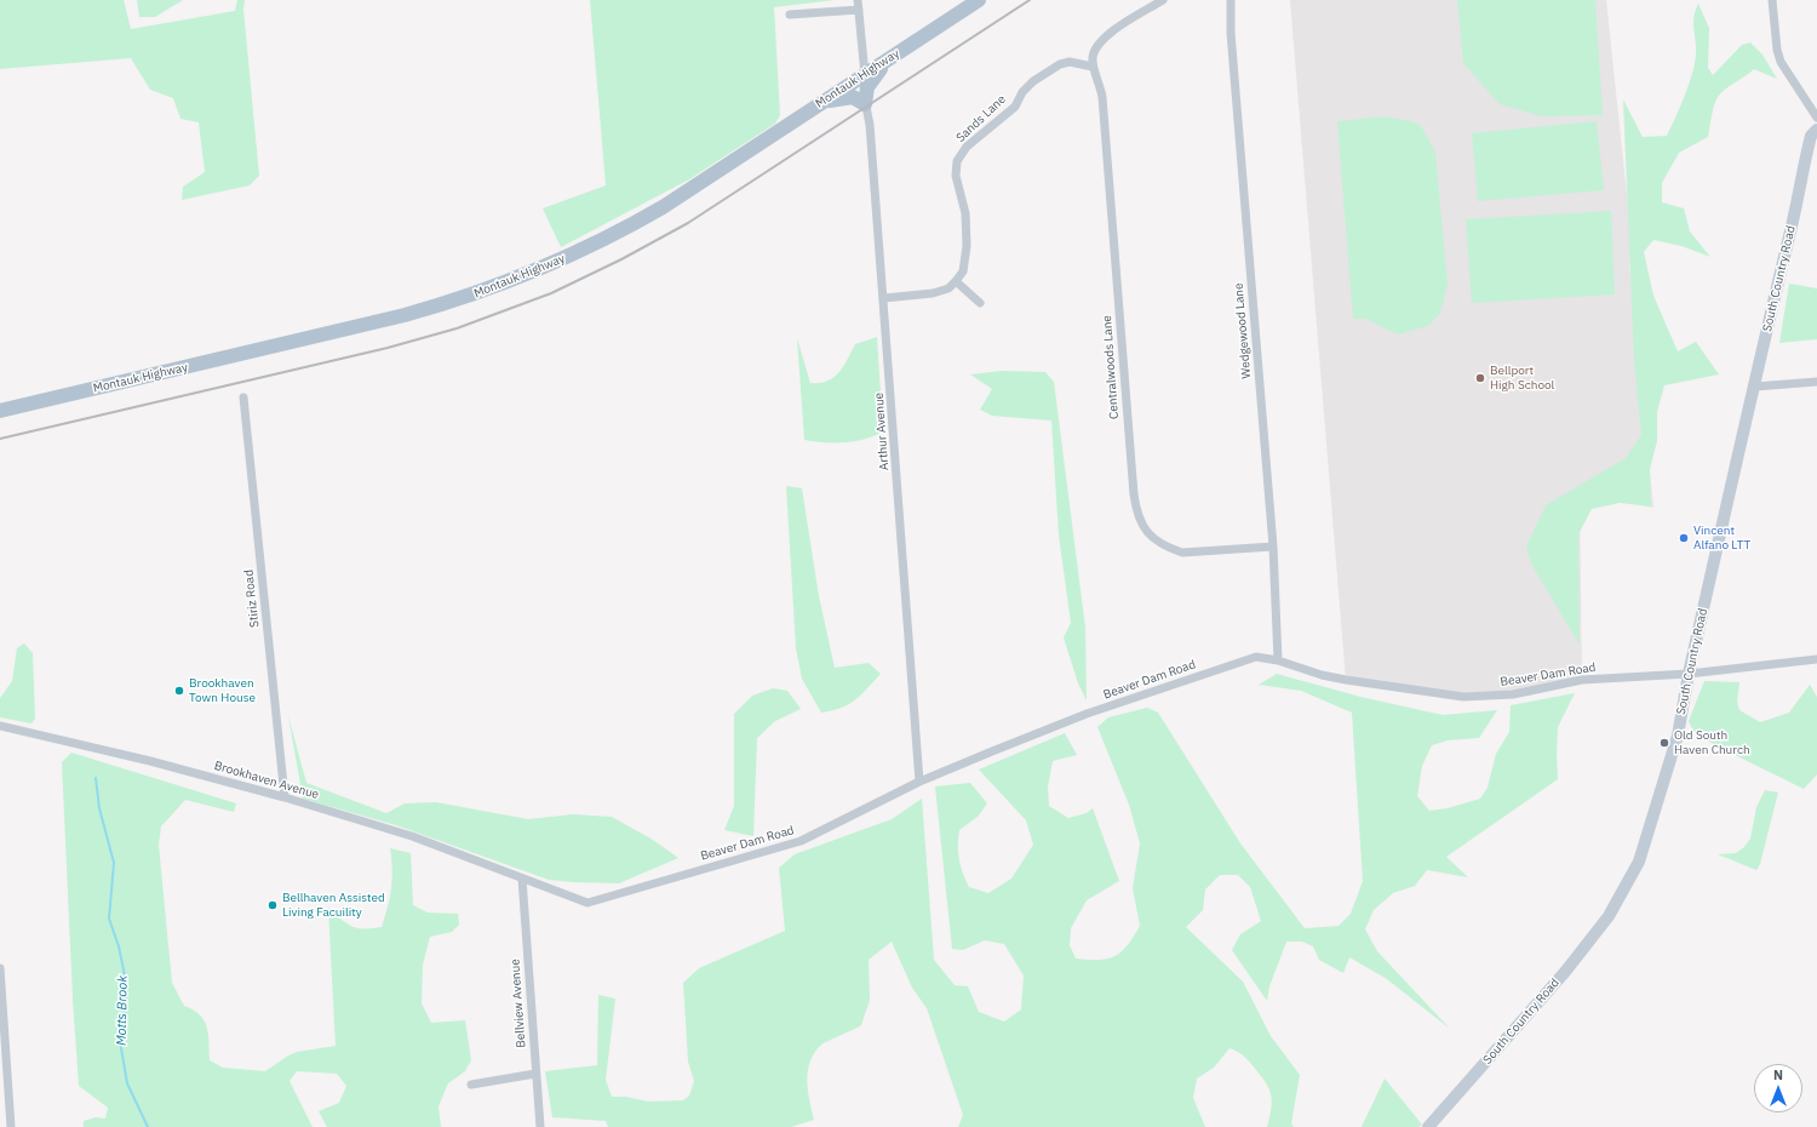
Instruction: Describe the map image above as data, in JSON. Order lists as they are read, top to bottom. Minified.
{"streets":{"main road":["Montauk Highway","South Country Road"],"street":["Sands Lane","Wedgewood Lane","Centralwoods Lane","Arthur Avenue","Stiriz Road","Beaver Dam Road","Brookhaven Avenue","Bellview Avenue"]},"crossings":[["Montauk Highway","Arthur Avenue"],["Sands Lane","Centralwoods Lane"],["South Country Road","Beaver Dam Road"],["Wedgewood Lane","Centralwoods Lane"],["Wedgewood Lane","Beaver Dam Road"],["Arthur Avenue","Beaver Dam Road"],["Stiriz Road","Brookhaven Avenue"],["Beaver Dam Road","Brookhaven Avenue"],["Beaver Dam Road","Bellview Avenue"],["Brookhaven Avenue","Bellview Avenue"]],"water":["Motts Brook"],"places":["Bellport High School","Vincent Alfano LTT","Brookhaven Town House","Old South Haven Church","Bellhaven Assisted Living Facuility"],"north":"top"}
